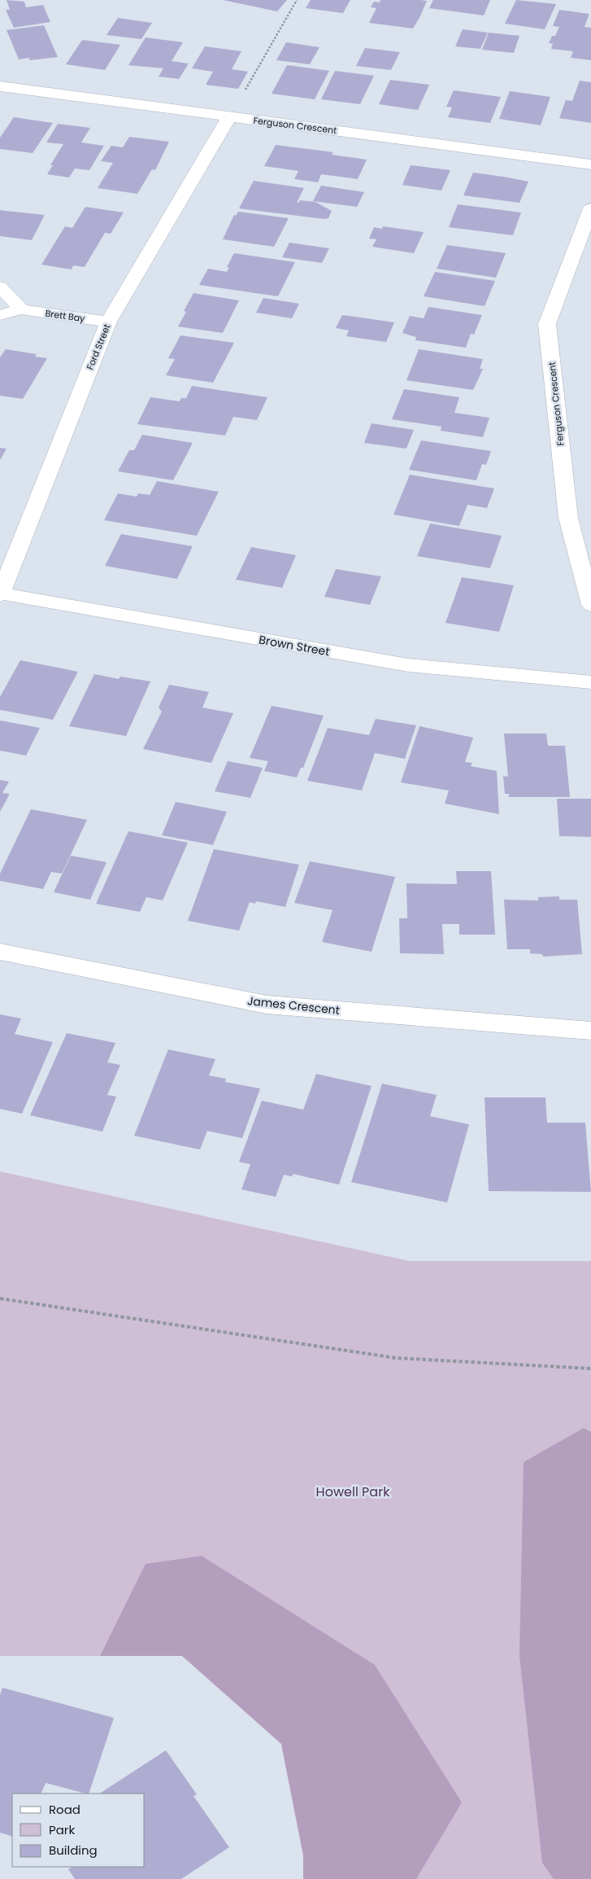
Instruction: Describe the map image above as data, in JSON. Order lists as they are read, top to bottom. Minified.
{"streets":{"street":["Ferguson Crescent","Brett Bay","Ford Street","Brown Street","James Crescent"]},"crossings":[["Ferguson Crescent","Ford Street"],["Brett Bay","Ford Street"],["Ford Street","Brown Street"]],"parks":["Howell Park"],"legend":["Road","Park","Building"]}
